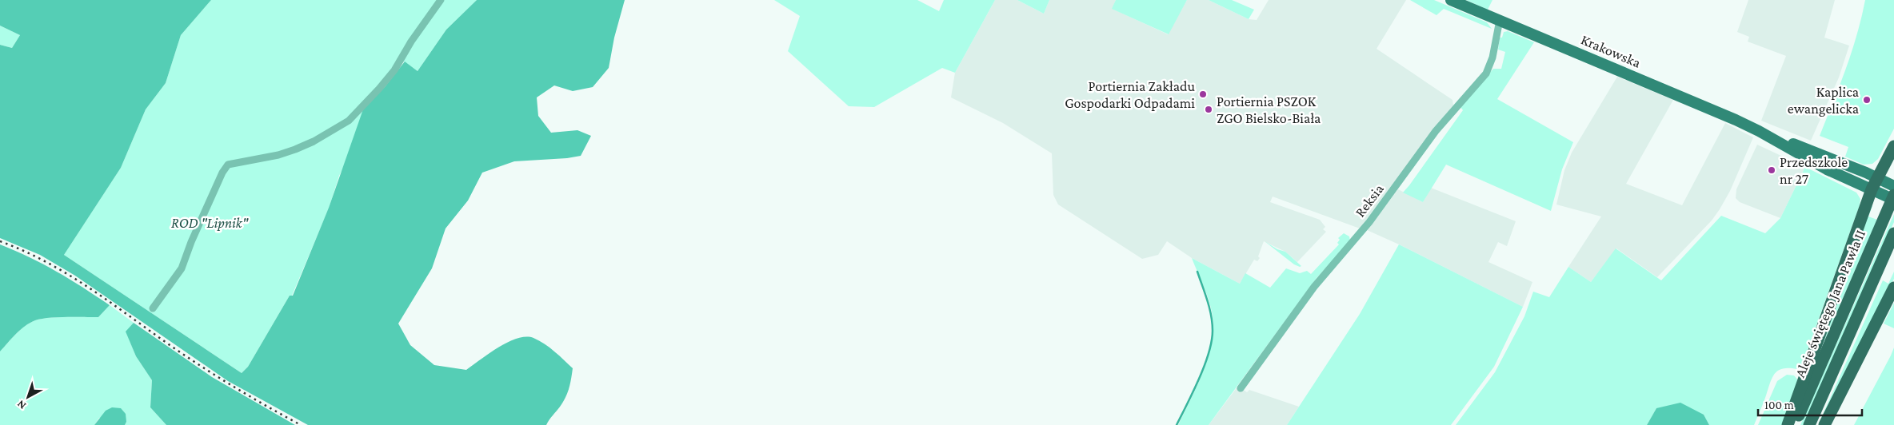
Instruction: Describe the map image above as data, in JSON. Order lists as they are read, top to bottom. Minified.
{"streets":{"highway":["Aleje świętego Jana Pawła II"],"main road":["Krakowska"],"street":["Reksia"]},"crossings":[["Krakowska","Reksia"],["Krakowska","Aleje świętego Jana Pawła II"]],"parks":["ROD \"Lipnik\""],"places":["Portiernia Zakładu Gospodarki Odpadami","Kaplica ewangelicka","Portiernia PSZOK ZGO Bielsko-Biała","Przedszkole nr 27"],"scale_bar":"100 m","north":"bottom left"}
